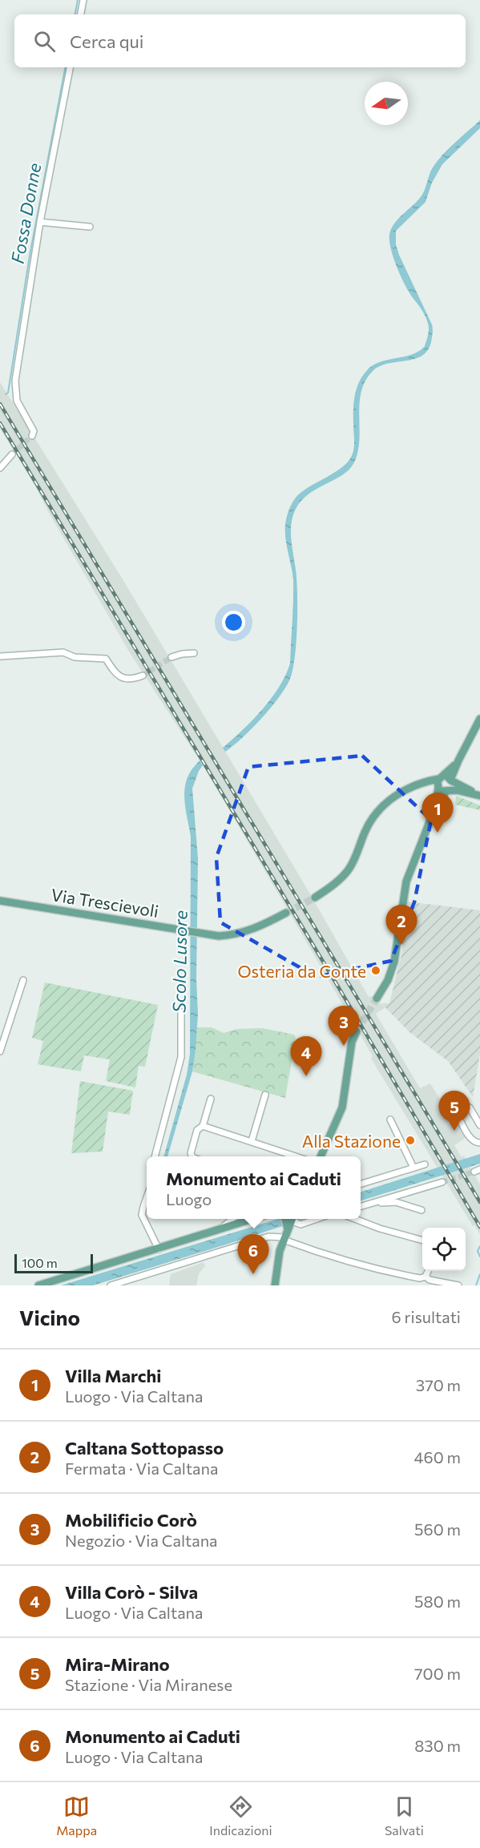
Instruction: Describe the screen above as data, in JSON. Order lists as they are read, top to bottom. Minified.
{"streets":{"main road":["Via Trescievoli"]},"water":["Fossa Donne","Scolo Lusore"],"places":["Osteria da Conte","Alla Stazione"],"scale_bar":"100 m","north":"left","page":{"search":"Cerca qui","pins":["1","2","3","4","5","6"],"popup":["Monumento ai Caduti","Luogo"],"scale":"100 m","heading":["Vicino","6 risultati"],"list":[{"mark":"1","name":"Villa Marchi","note":"Luogo · Via Caltana","value":"370 m"},{"mark":"2","name":"Caltana Sottopasso","note":"Fermata · Via Caltana","value":"460 m"},{"mark":"3","name":"Mobilificio Corò","note":"Negozio · Via Caltana","value":"560 m"},{"mark":"4","name":"Villa Corò - Silva","note":"Luogo · Via Caltana","value":"580 m"},{"mark":"5","name":"Mira-Mirano","note":"Stazione · Via Miranese","value":"700 m"},{"mark":"6","name":"Monumento ai Caduti","note":"Luogo · Via Caltana","value":"830 m"}],"nav":["Mappa","Indicazioni","Salvati"]}}
